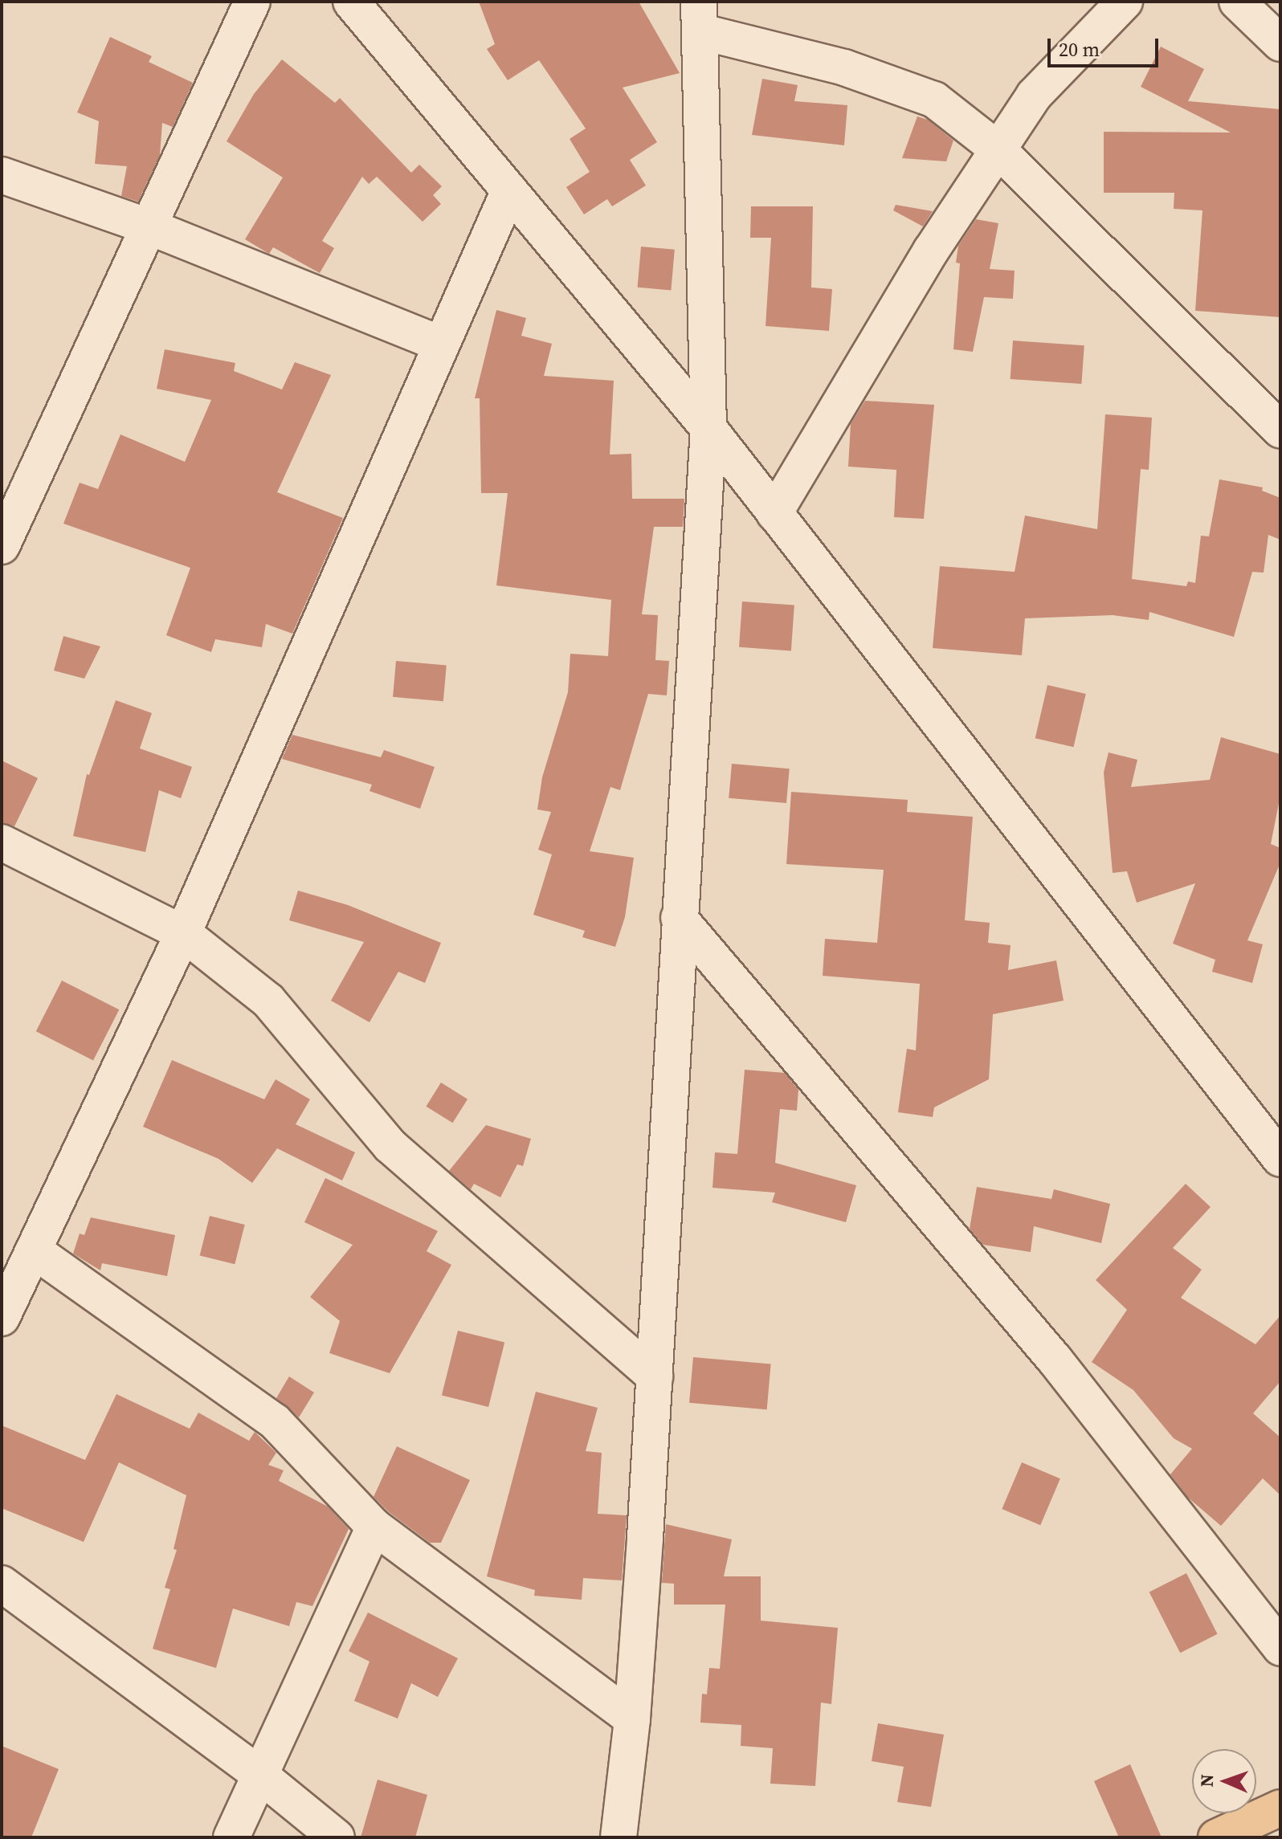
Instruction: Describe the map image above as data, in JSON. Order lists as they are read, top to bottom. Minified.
{"scale_bar":"20 m","north":"left"}
